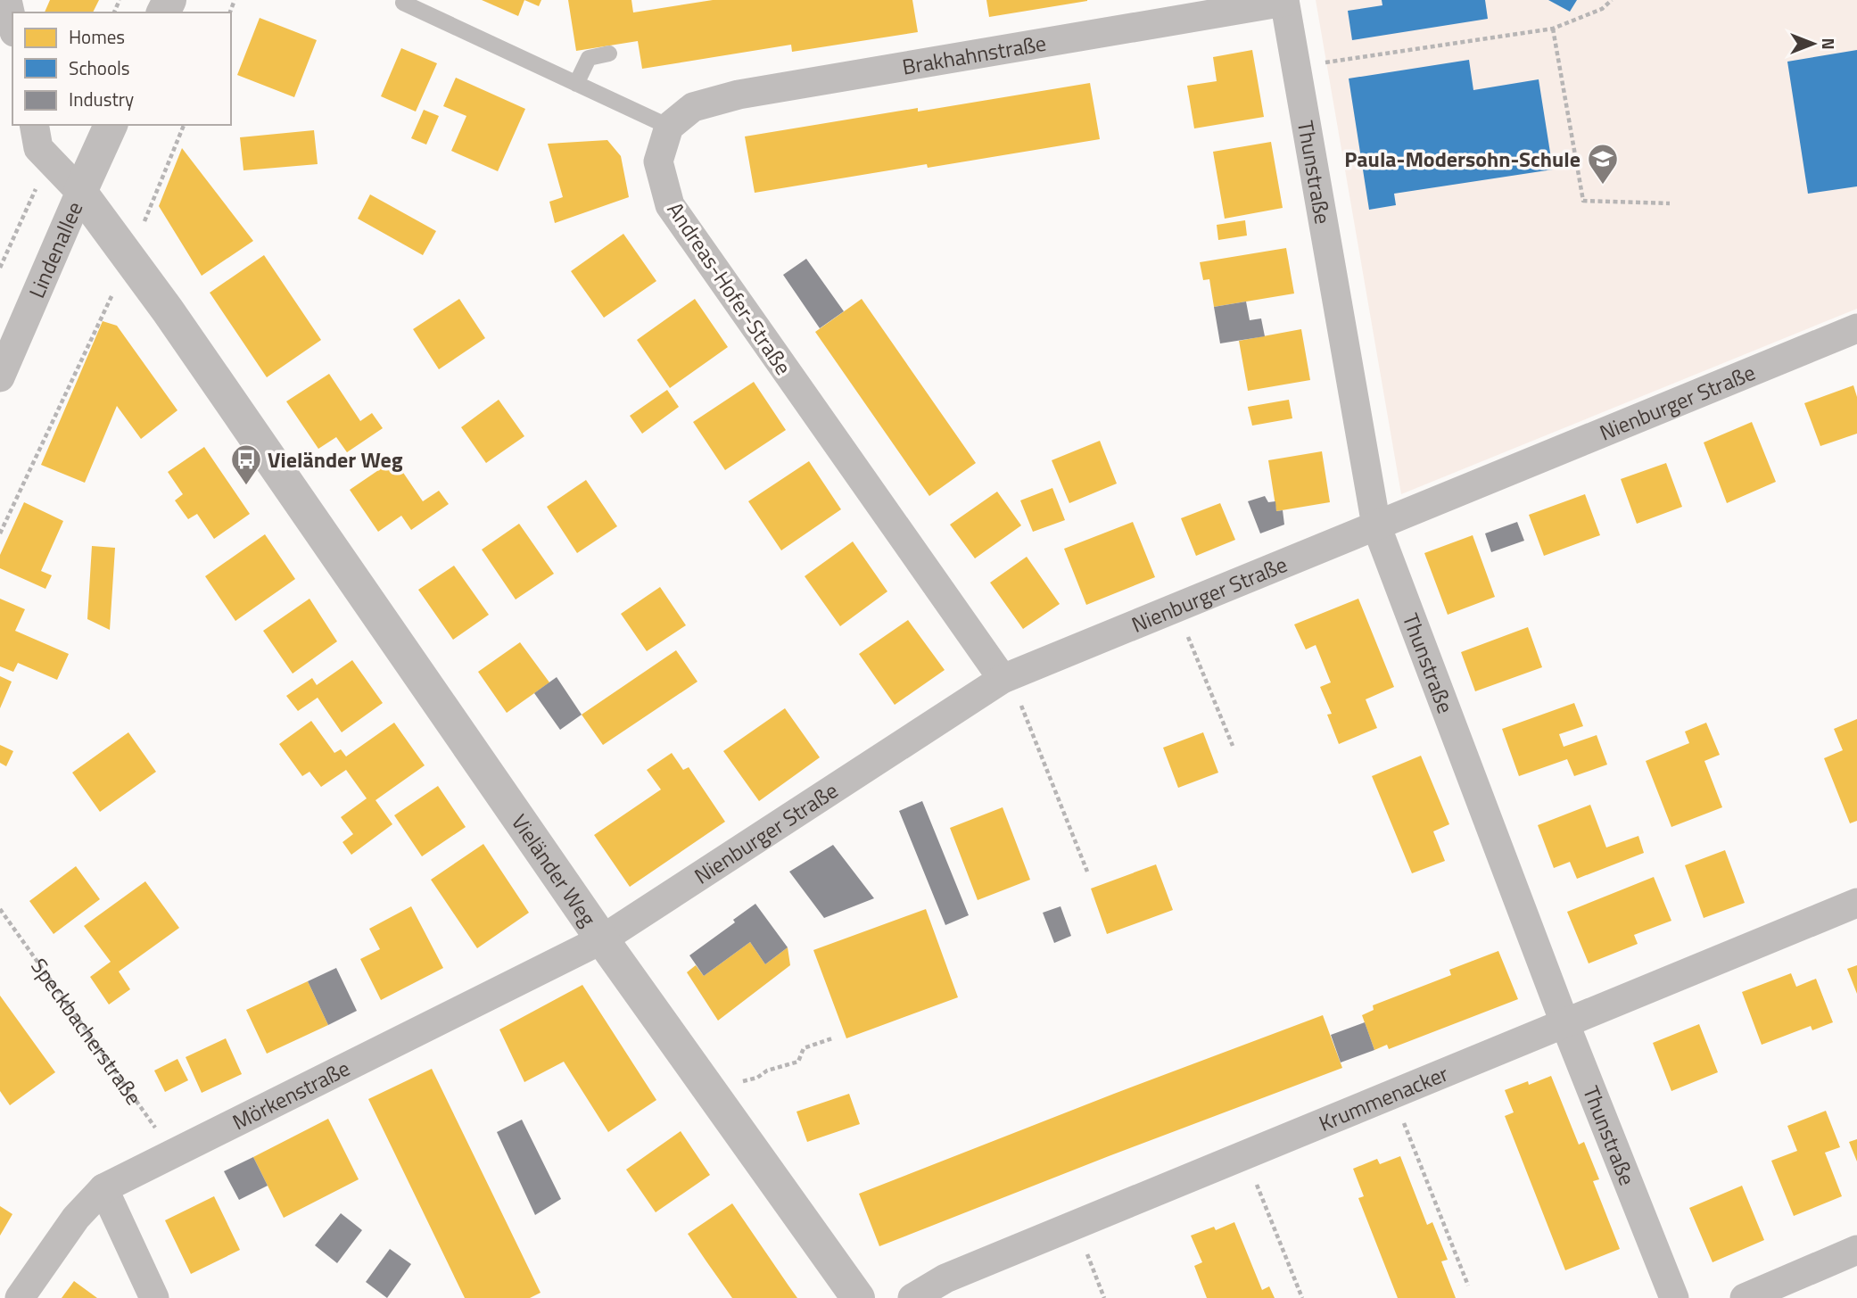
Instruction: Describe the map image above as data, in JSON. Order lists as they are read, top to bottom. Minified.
{"streets":{"street":["Brakhahnstraße","Thunstraße","Lindenallee","Andreas-Hofer-Straße","Nienburger Straße","Vieländer Weg","Mörkenstraße","Krummenacker"],"path":["Speckbacherstraße"]},"crossings":[["Brakhahnstraße","Thunstraße"],["Brakhahnstraße","Andreas-Hofer-Straße"],["Thunstraße","Nienburger Straße"],["Thunstraße","Krummenacker"],["Lindenallee","Vieländer Weg"],["Andreas-Hofer-Straße","Nienburger Straße"],["Nienburger Straße","Vieländer Weg"],["Nienburger Straße","Mörkenstraße"],["Vieländer Weg","Mörkenstraße"],["Speckbacherstraße","Mörkenstraße"]],"places":{"school or university":["Paula-Modersohn-Schule"],"bus stop":["Vieländer Weg"]},"legend":["Homes","Schools","Industry"],"north":"right"}
